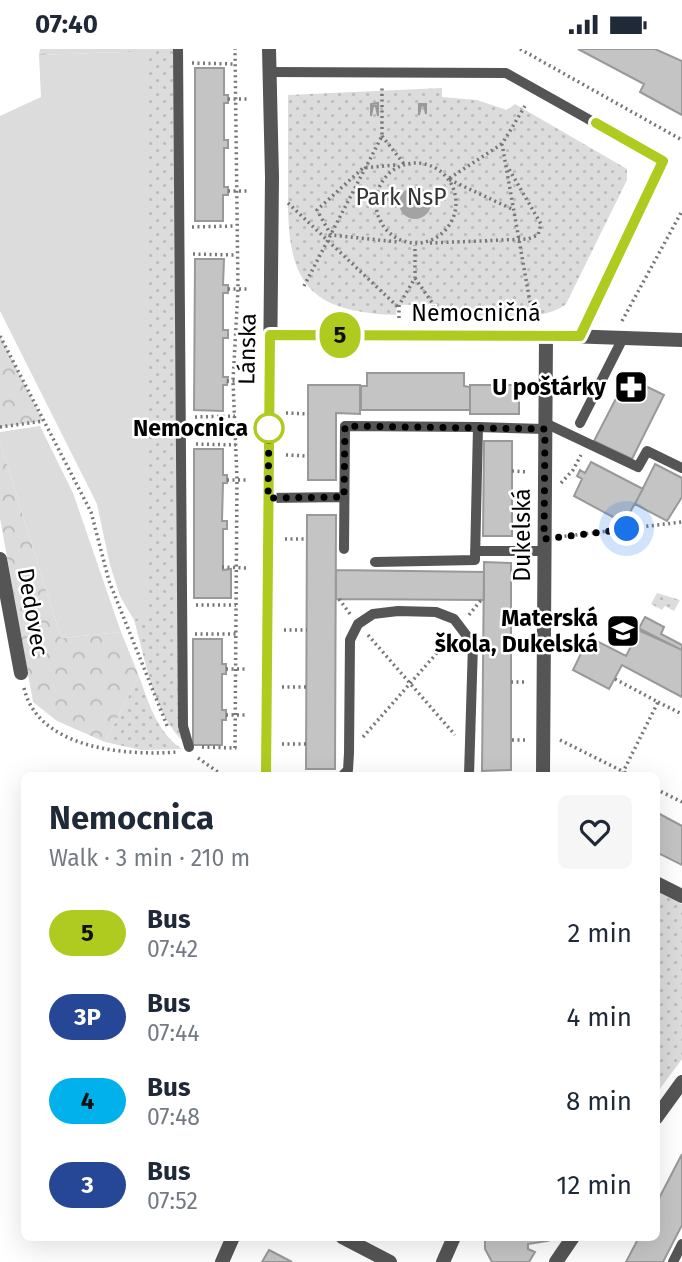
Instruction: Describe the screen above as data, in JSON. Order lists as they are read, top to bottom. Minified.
{"streets":{"street":["Nemocničná","Lánska","Dukelská","Dedovec"]},"crossings":[["Nemocničná","Lánska"],["Nemocničná","Dukelská"]],"parks":["Park NsP"],"places":{"pharmacy":["U poštárky"],"other":["Nemocnica"],"school or university":["Materská škola, Dukelská"]},"lines":["bus line 5"],"page":{"status":"07:40","on_map":"5","heading":["Nemocnica","Walk · 3 min · 210 m"],"list":[{"mark":"5","name":"Bus","note":"07:42","value":"2 min"},{"mark":"3P","name":"Bus","note":"07:44","value":"4 min"},{"mark":"4","name":"Bus","note":"07:48","value":"8 min"},{"mark":"3","name":"Bus","note":"07:52","value":"12 min"}]}}
